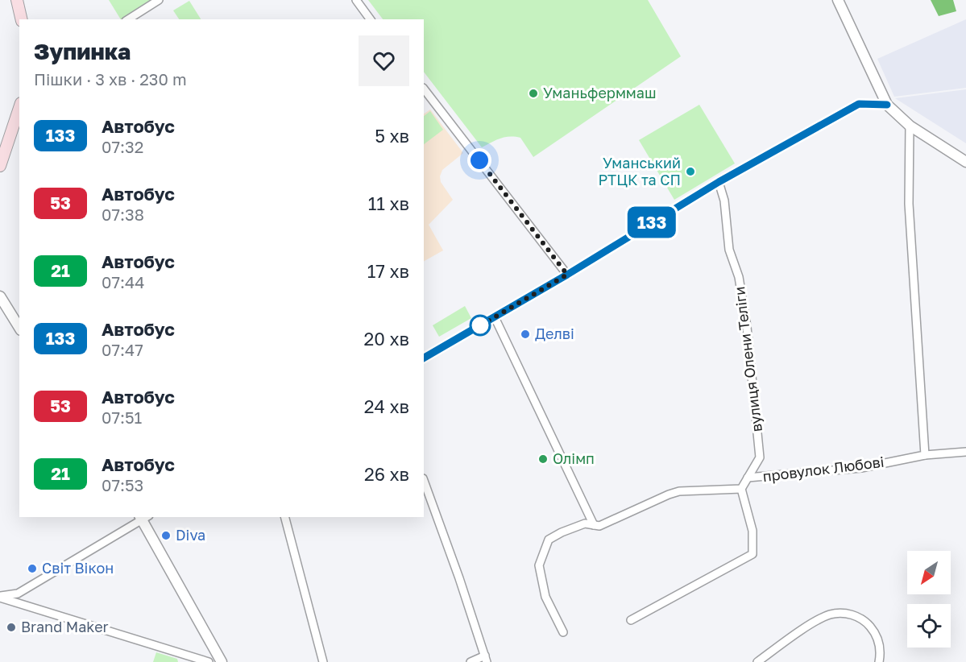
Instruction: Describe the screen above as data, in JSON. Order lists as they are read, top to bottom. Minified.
{"streets":{"street":["вулиця Олени Теліги","провулок Любові"]},"crossings":[["вулиця Олени Теліги","провулок Любові"]],"places":["Уманьферммаш","Уманський РТЦК та СП","Делві","Олімп","Diva","Світ Вікон","Brand Maker"],"lines":["bus line 133"],"north":"bottom left","page":{"on_map":"133","heading":["Зупинка","Пішки · 3 хв · 230 m"],"list":[{"mark":"133","name":"Автобус","note":"07:32","value":"5 хв"},{"mark":"53","name":"Автобус","note":"07:38","value":"11 хв"},{"mark":"21","name":"Автобус","note":"07:44","value":"17 хв"},{"mark":"133","name":"Автобус","note":"07:47","value":"20 хв"},{"mark":"53","name":"Автобус","note":"07:51","value":"24 хв"},{"mark":"21","name":"Автобус","note":"07:53","value":"26 хв"}]}}
